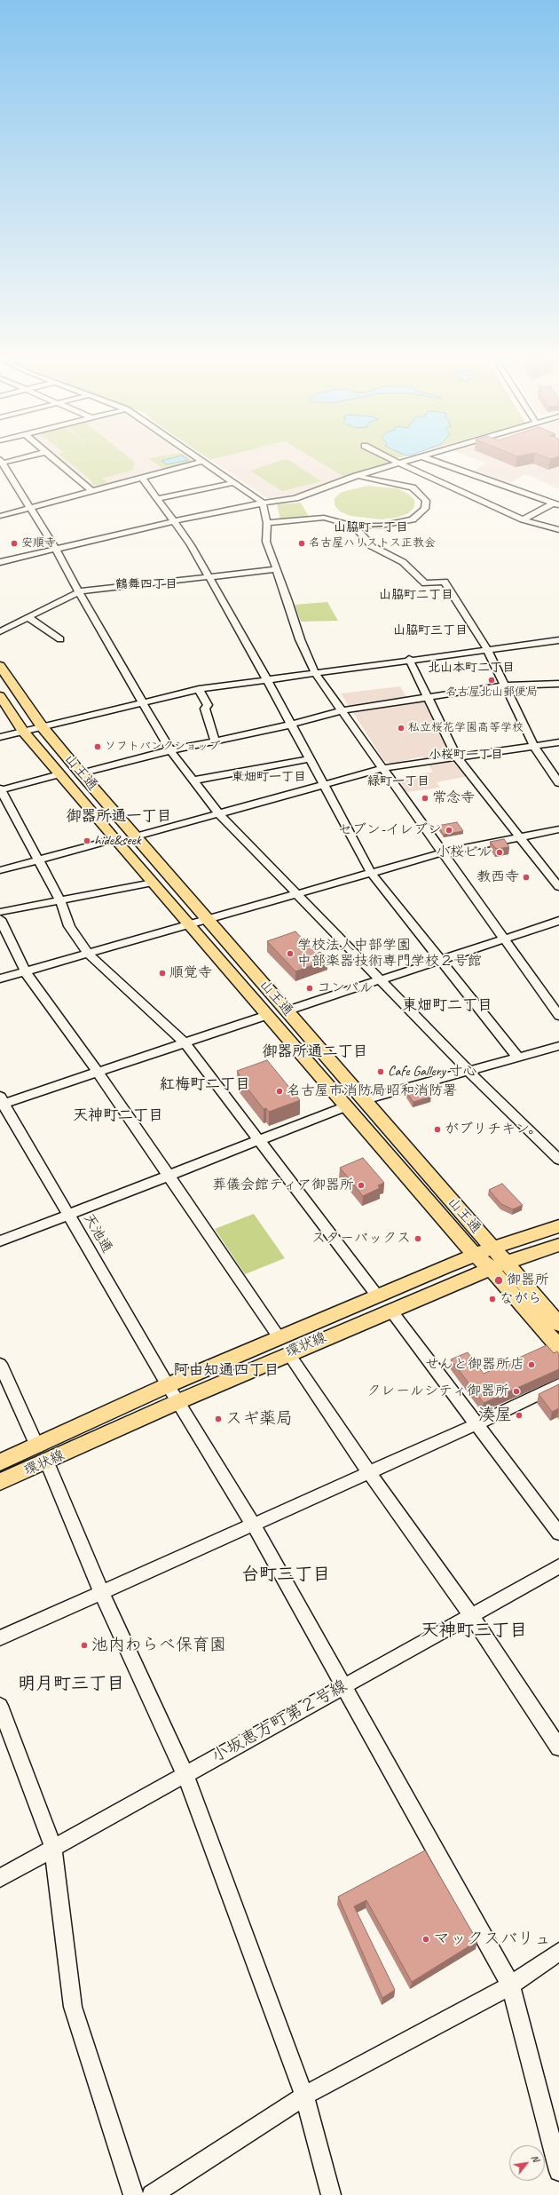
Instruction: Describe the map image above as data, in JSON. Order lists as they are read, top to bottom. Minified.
{"streets":{"main road":["山王通","環状線"],"street":["天池通","小坂恵方町第２号線"]},"crossings":[["山王通","環状線"],["天池通","環状線"],["天池通","小坂恵方町第２号線"]],"districts":["山脇町一丁目","鶴舞四丁目","山脇町二丁目","山脇町三丁目","北山本町二丁目","小桜町一丁目","東畑町一丁目","緑町一丁目","御器所通一丁目","東畑町二丁目","御器所通二丁目","紅梅町二丁目","天神町二丁目","阿由知通四丁目","台町三丁目","天神町三丁目","明月町三丁目"],"places":["安順寺","名古屋ハリストス正教会","名古屋北山郵便局","私立桜花学園高等学校","ソフトバンクショップ","常念寺","セブン-イレブン","hide&seek","小桜ビル","教西寺","学校法人中部学園 中部楽器技術専門学校２号館","順覚寺","コンパル","Cafe Gallery 寸心","名古屋市消防局昭和消防署","がブリチキン。","葬儀会館ティア御器所","スターバックス","御器所","ながら","せんと御器所店","クレールシティ御器所","湊屋","スギ薬局","池内わらべ保育園","マックスバリュ"],"north":"top right"}
